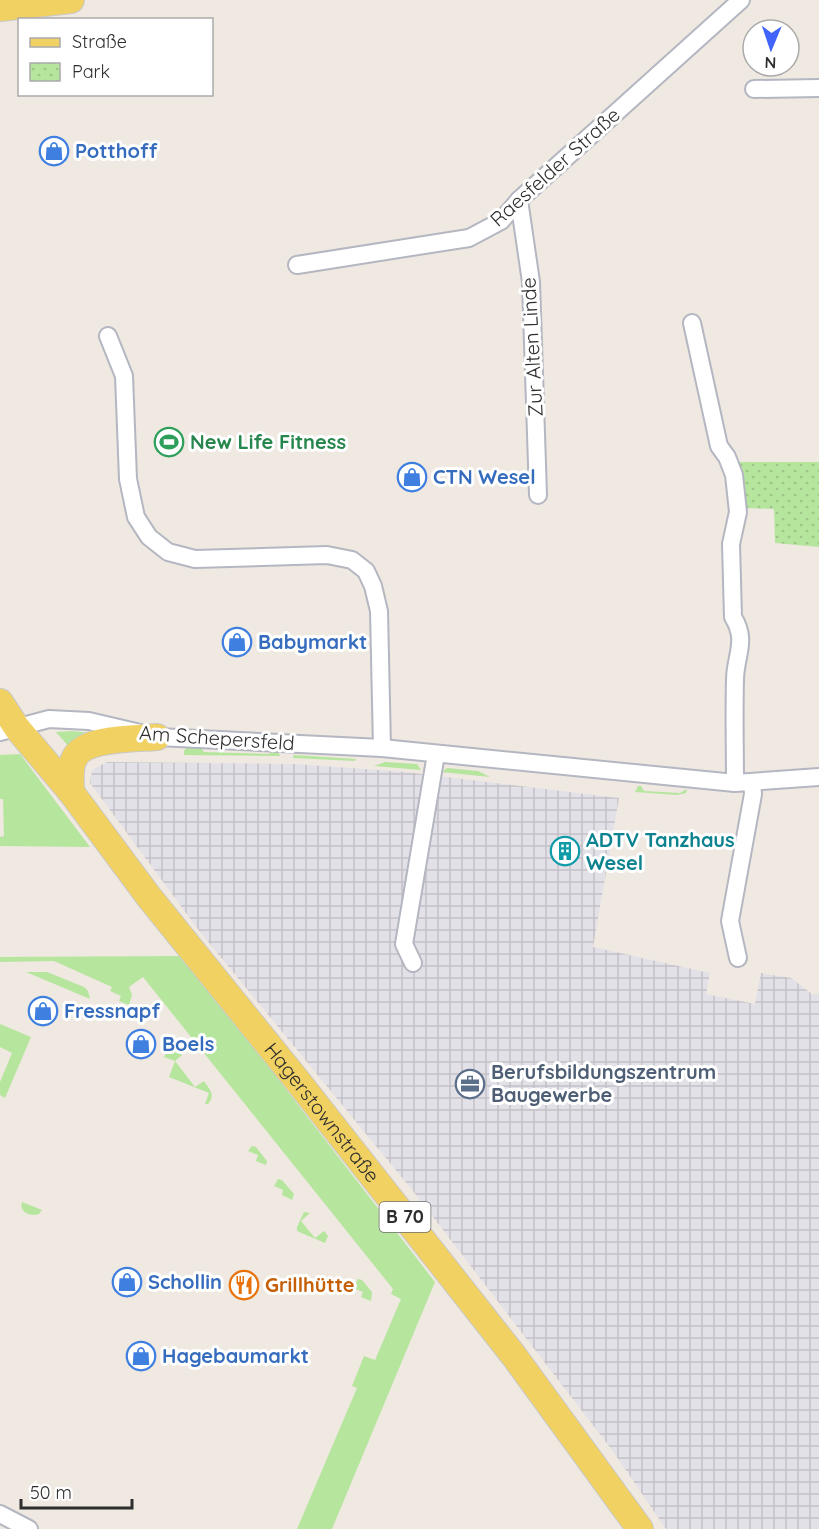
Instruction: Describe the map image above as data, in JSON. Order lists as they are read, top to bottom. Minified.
{"streets":{"main road":["Hagerstownstraße","B 70"],"street":["Raesfelder Straße","Zur Alten Linde","Am Schepersfeld"]},"crossings":[["Raesfelder Straße","Zur Alten Linde"],["Am Schepersfeld","Hagerstownstraße"]],"places":{"shop":["Potthoff","CTN Wesel","Babymarkt","Fressnapf","Boels","Schollin","Hagebaumarkt"],"sports":["New Life Fitness"],"building":["ADTV Tanzhaus Wesel"],"office":["Berufsbildungszentrum Baugewerbe"],"restaurant":["Grillhütte"]},"legend":["Straße","Park"],"scale_bar":"50 m","north":"bottom"}
